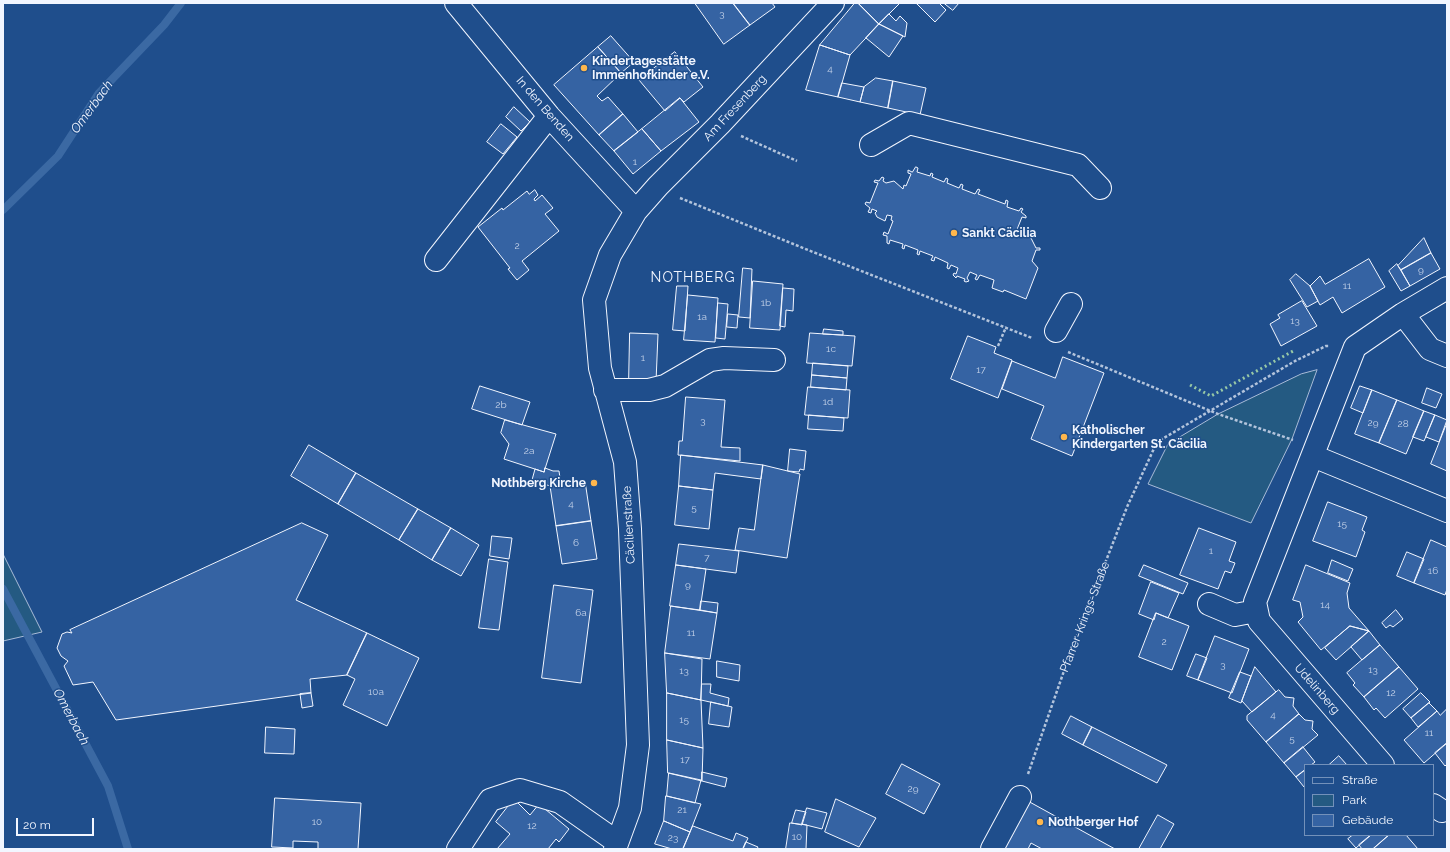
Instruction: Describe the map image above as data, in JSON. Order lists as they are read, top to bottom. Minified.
{"streets":{"street":["Am Fresenberg","In den Benden","Cäcilienstraße","Udelinberg"],"path":["Pfarrer-Krings-Straße"]},"crossings":[["Am Fresenberg","In den Benden"],["Am Fresenberg","Cäcilienstraße"],["In den Benden","Cäcilienstraße"]],"districts":["NOTHBERG"],"water":["Omerbach"],"places":["Kindertagesstätte Immenhofkinder e.V.","Sankt Cäcilia","Katholischer Kindergarten St. Cäcilia","Nothberg Kirche","Nothberger Hof"],"house_numbers":["3","4","1","2","9","11","1b","1a","13","1c","1","17","1d","2b","3","29","28","2a","4","5","15","6","1","7","16","9","14","6a","11","2","3","13","13","10a","12","4","15","11","5","17","29","21","10","12","10","23"],"legend":["Straße","Park","Gebäude"],"scale_bar":"20 m"}
